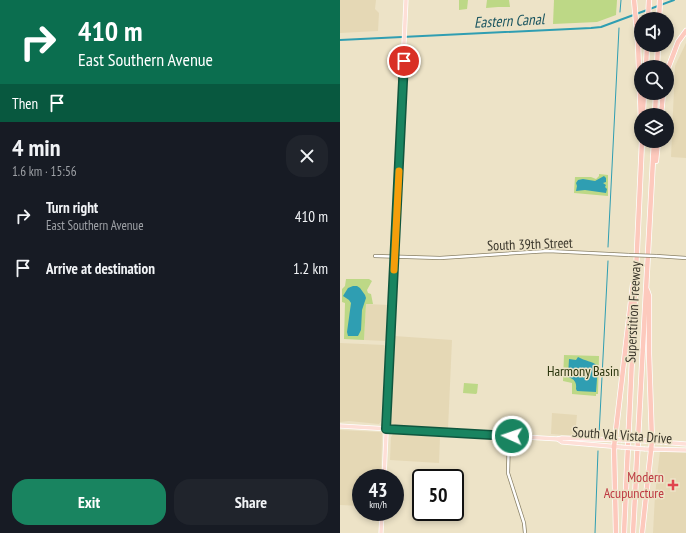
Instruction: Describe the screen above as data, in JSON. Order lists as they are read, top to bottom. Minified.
{"streets":{"highway":["Superstition Freeway"],"main road":["South Val Vista Drive"],"street":["South 39th Street"]},"water":["Eastern Canal"],"parks":["Harmony Basin"],"places":{"health":["Modern Acupuncture"]},"page":{"turn":["410 m","East Southern Avenue"],"then":"Then","heading":["4 min","1.6 km · 15:56"],"list":[{"name":"Turn right","note":"East Southern Avenue","value":"410 m"},{"name":"Arrive at destination","value":"1.2 km"}],"speed":"43 km/h","limit":"50","buttons":["Exit","Share"]}}
